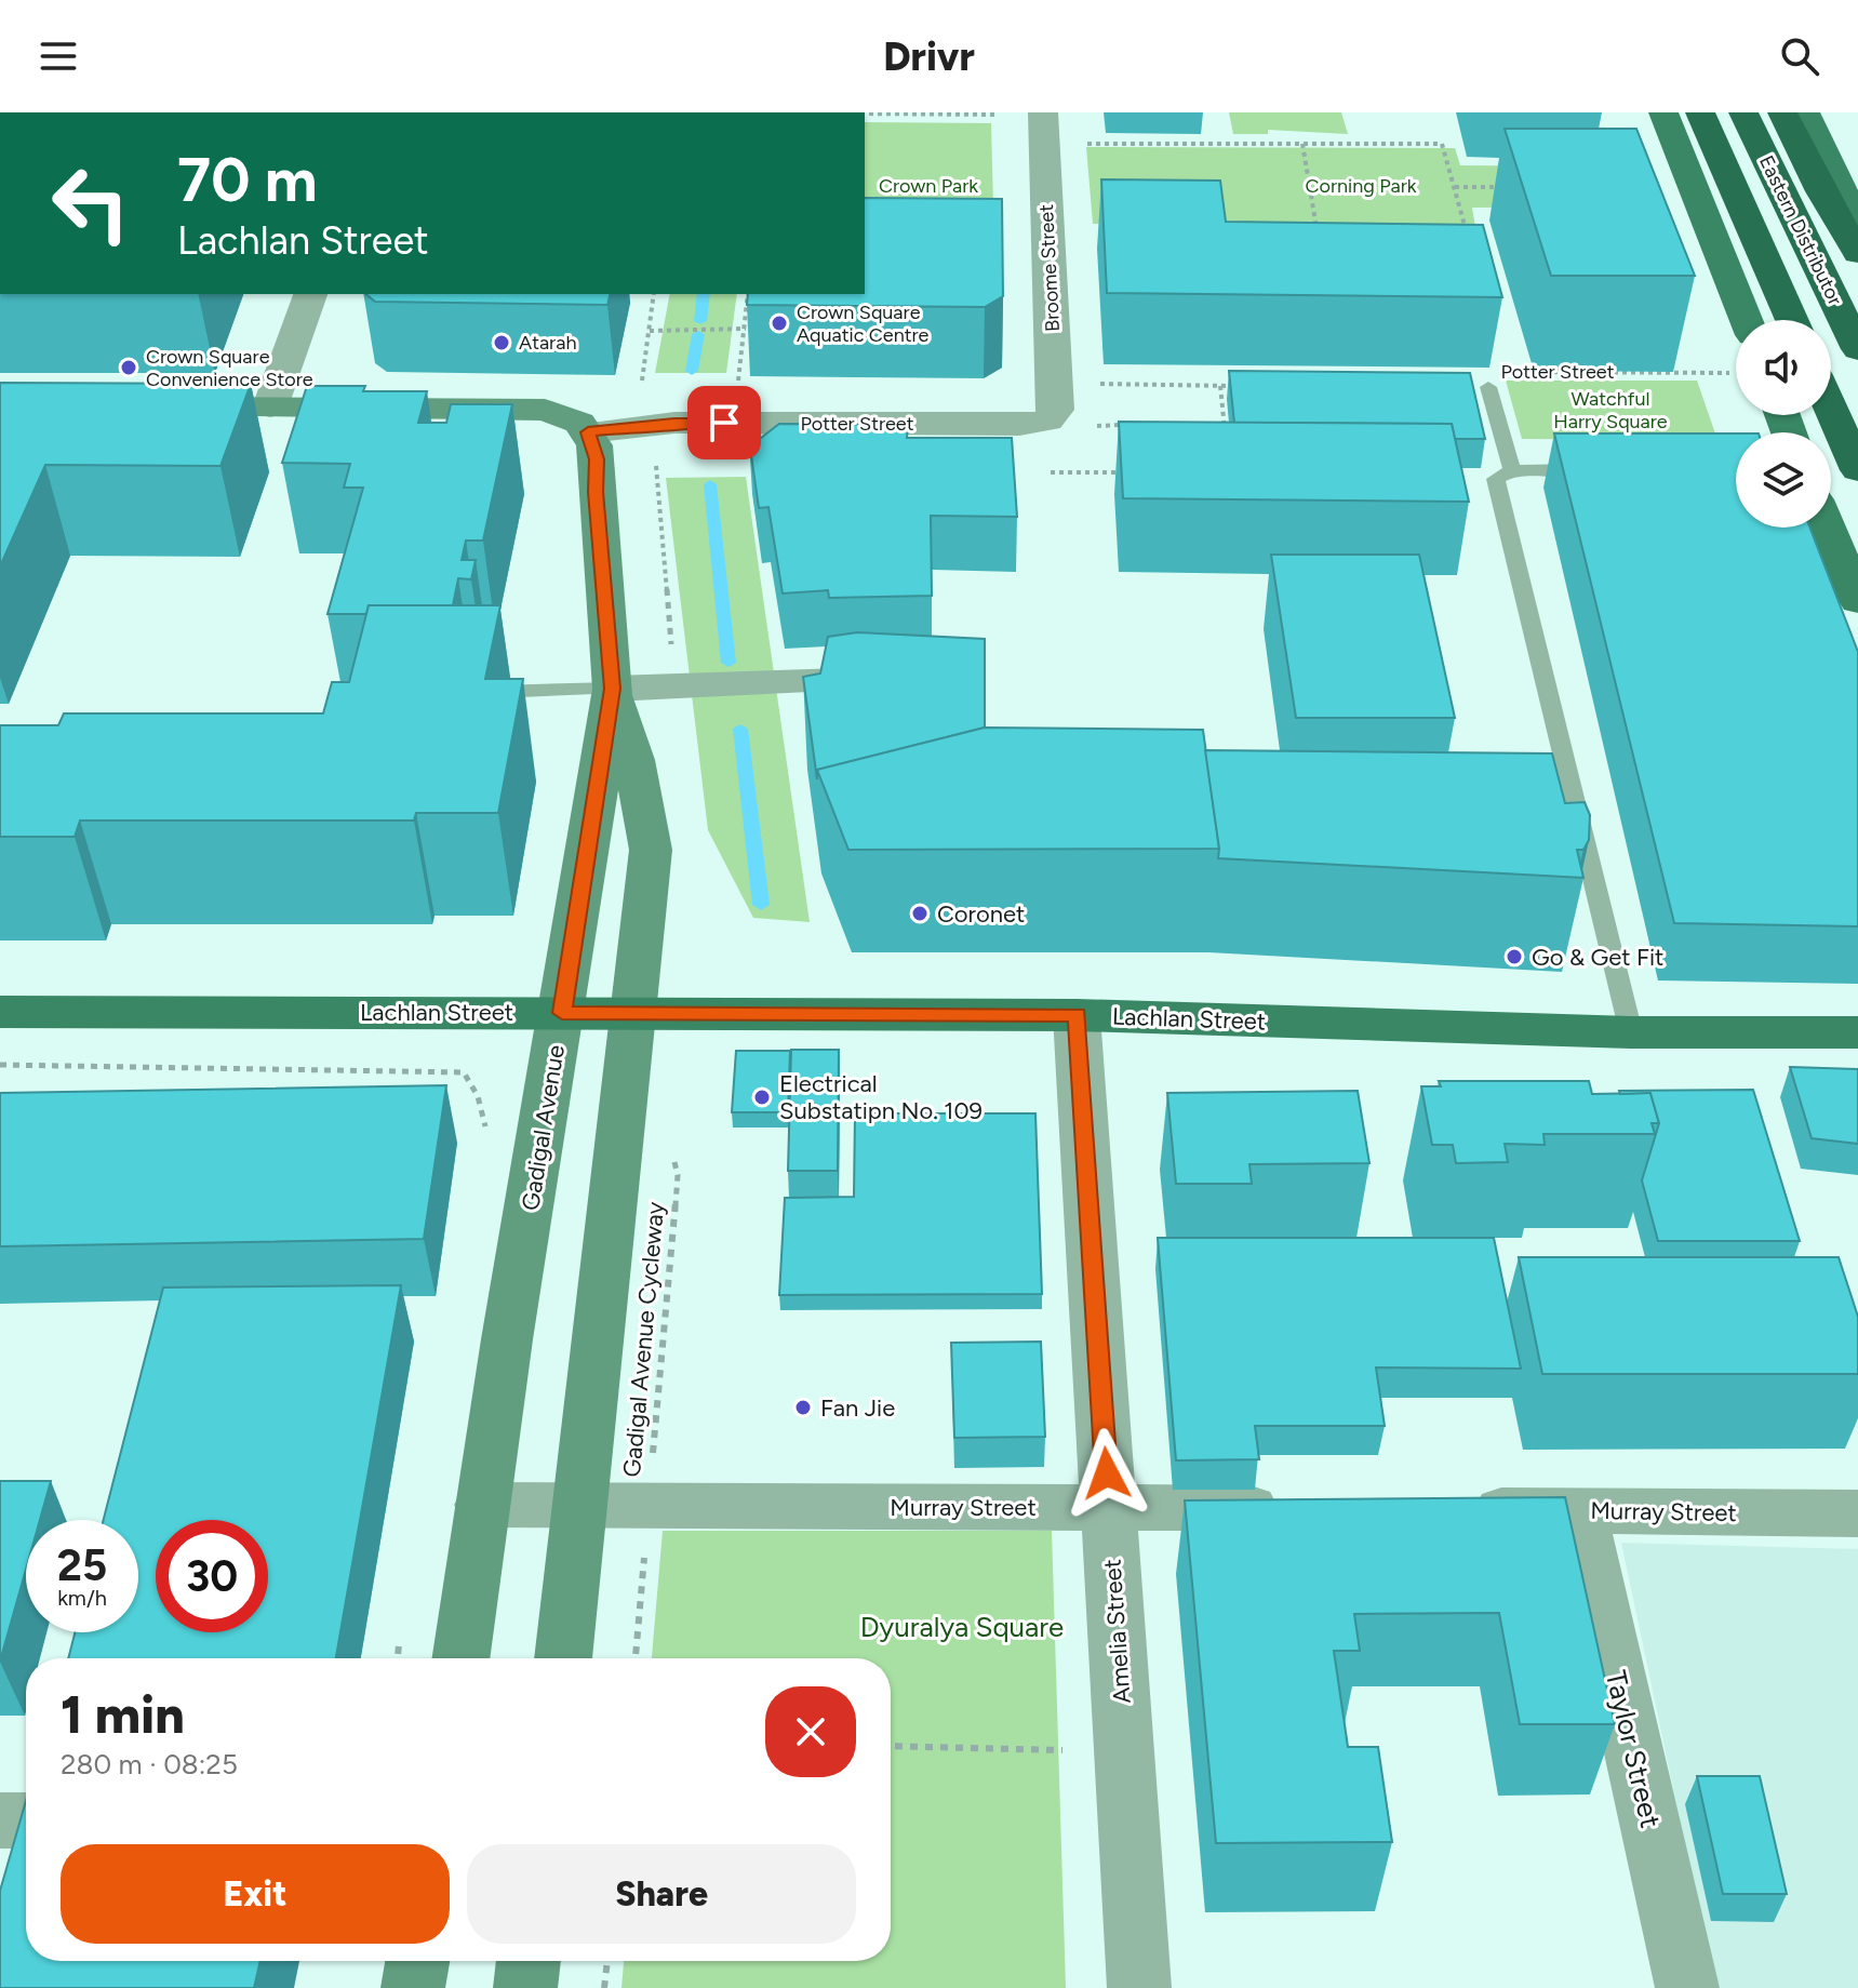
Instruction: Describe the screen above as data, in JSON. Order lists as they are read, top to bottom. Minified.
{"streets":{"highway":["Eastern Distributor"],"main road":["Lachlan Street"],"street":["Broome Street","Potter Street","Gadigal Avenue","Murray Street","Amelia Street","Taylor Street"],"path":["Gadigal Avenue Cycleway"]},"crossings":[["Broome Street","Potter Street"],["Potter Street","Gadigal Avenue"],["Lachlan Street","Gadigal Avenue"],["Lachlan Street","Amelia Street"],["Gadigal Avenue","Murray Street"],["Gadigal Avenue Cycleway","Murray Street"],["Murray Street","Amelia Street"],["Murray Street","Taylor Street"]],"parks":["Crown Park","Corning Park","Watchful Harry Square","Dyuralya Square"],"places":["Crown Square Aquatic Centre","Atarah","Crown Square Convenience Store","Coronet","Go & Get Fit","Electrical Substatipn No. 109","Fan Jie"],"page":{"header":"Drivr","turn":["70 m","Lachlan Street"],"speed":"25 km/h","limit":"30","heading":["1 min","280 m · 08:25"],"buttons":["Exit","Share"]}}
